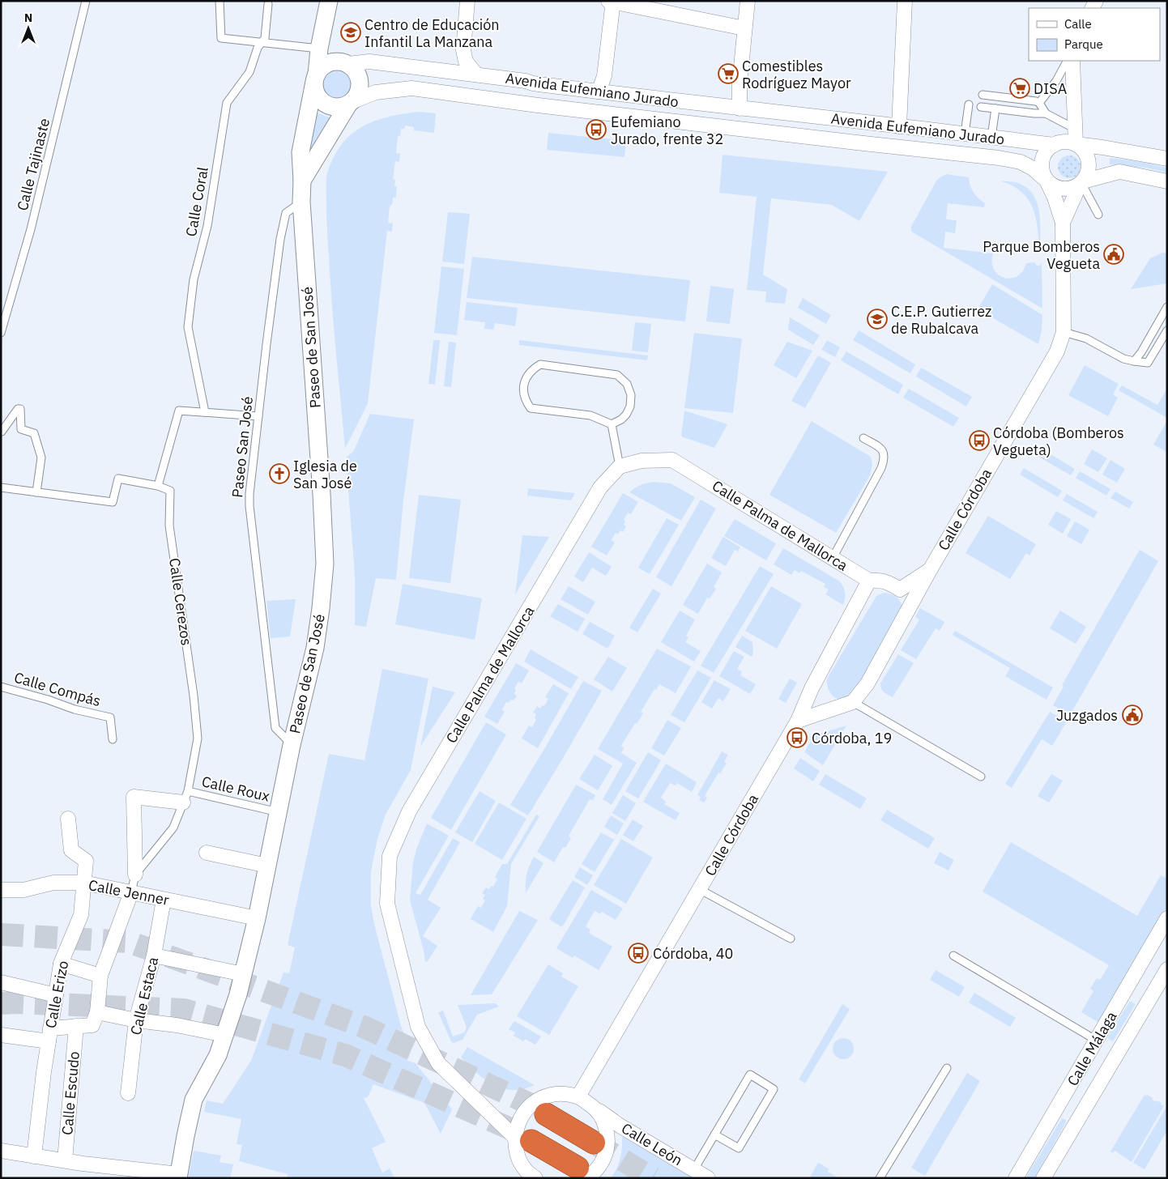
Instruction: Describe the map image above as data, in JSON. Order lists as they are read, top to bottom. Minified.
{"streets":{"street":["Avenida Eufemiano Jurado","Paseo de San José","Calle Córdoba","Calle Palma de Mallorca","Calle Cerezos","Calle Jenner","Calle Erizo","Calle Estaca","Calle Málaga","Calle Escudo","Calle León"],"lane":["Calle Tajinaste","Calle Coral","Paseo San José","Calle Compás","Calle Roux"]},"crossings":[["Avenida Eufemiano Jurado","Paseo de San José"],["Avenida Eufemiano Jurado","Calle Córdoba"],["Paseo de San José","Paseo San José"],["Paseo de San José","Calle Roux"],["Paseo de San José","Calle Jenner"],["Calle Córdoba","Calle Palma de Mallorca"],["Calle Córdoba","Calle León"],["Calle Palma de Mallorca","Calle León"],["Calle Cerezos","Calle Roux"],["Calle Cerezos","Calle Jenner"],["Calle Jenner","Calle Erizo"],["Calle Jenner","Calle Estaca"]],"places":{"school or university":["Centro de Educación Infantil La Manzana","C.E.P. Gutierrez de Rubalcava"],"supermarket":["Comestibles Rodríguez Mayor","DISA"],"bus stop":["Eufemiano Jurado, frente 32","Córdoba (Bomberos Vegueta)","Córdoba, 19","Córdoba, 40"],"public building":["Parque Bomberos Vegueta","Juzgados"],"church":["Iglesia de San José"]},"legend":["Calle","Parque"],"north":"top"}
